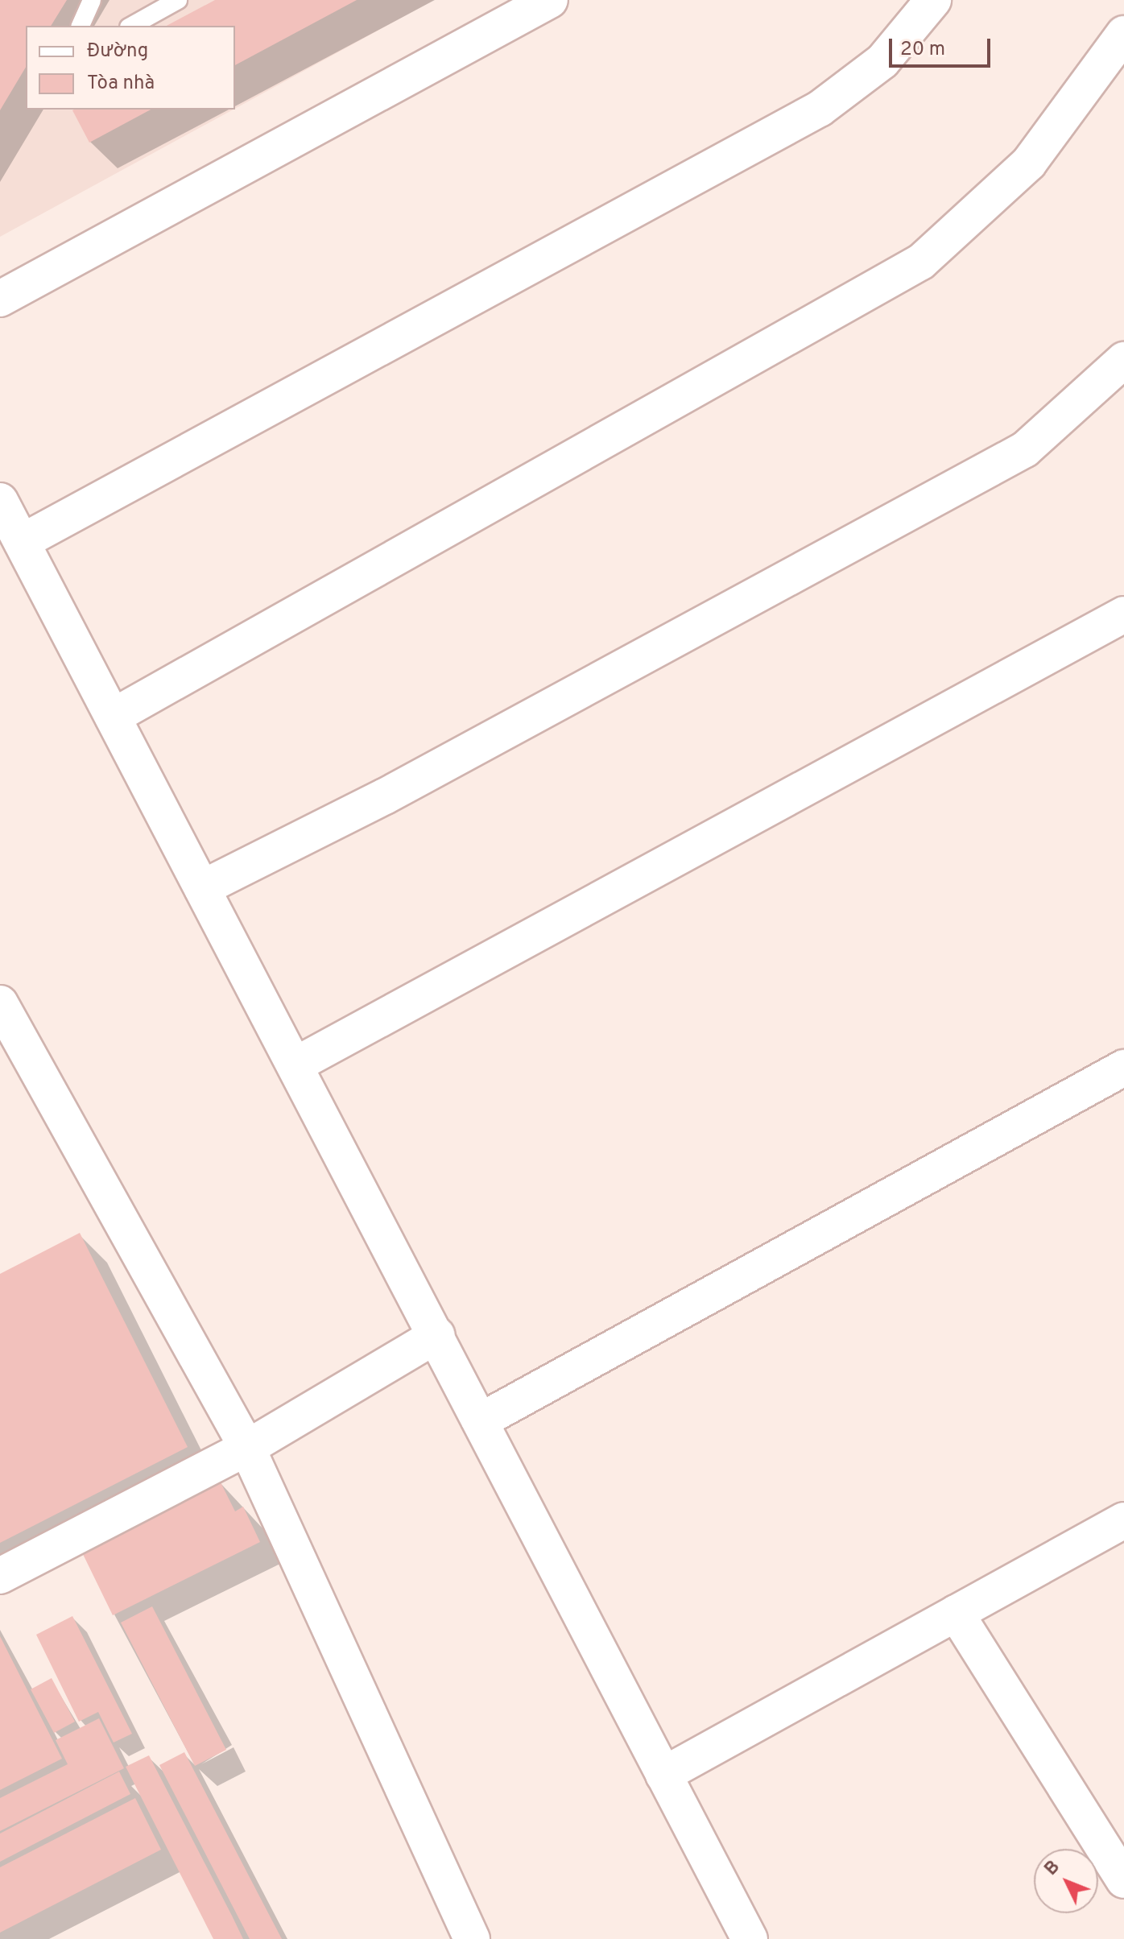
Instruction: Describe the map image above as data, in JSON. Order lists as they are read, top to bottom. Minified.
{"legend":["Đường","Tòa nhà"],"scale_bar":"20 m","north":"top left"}
